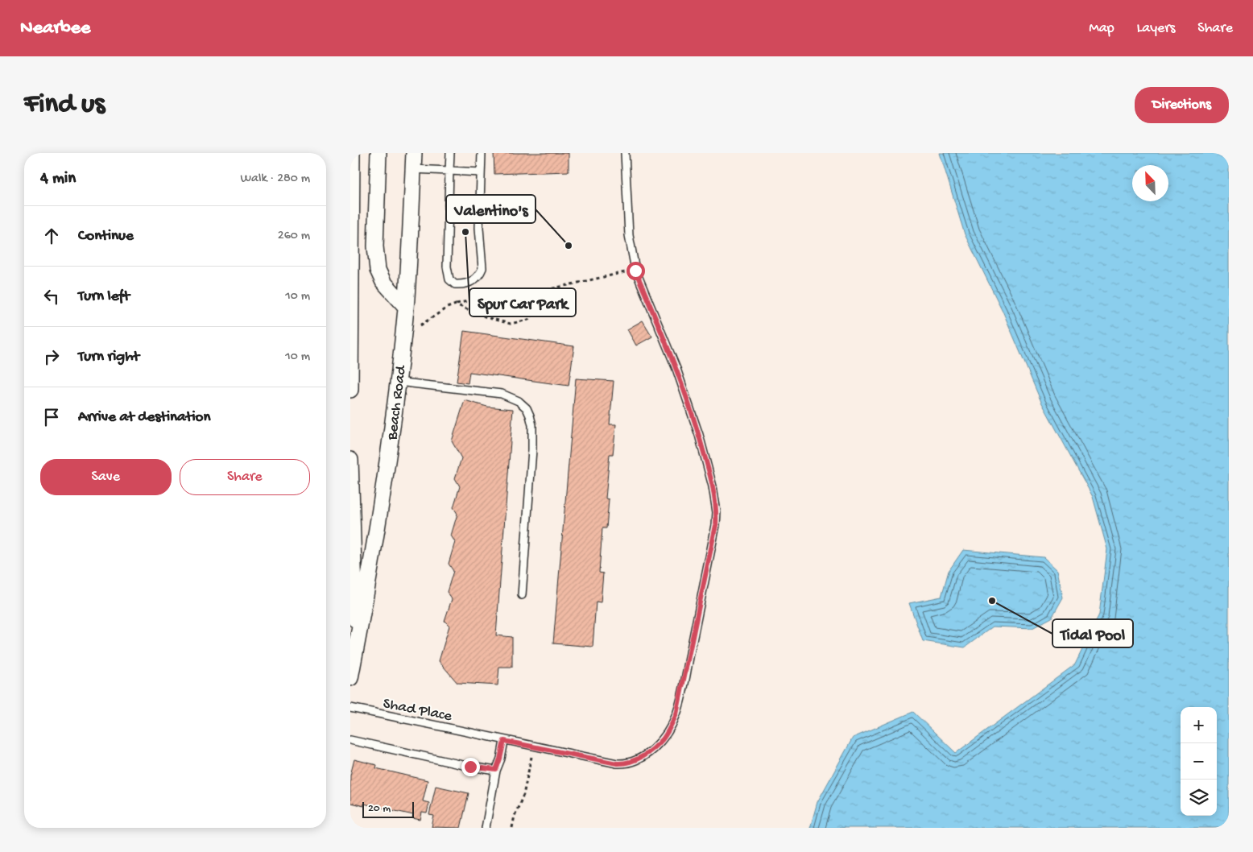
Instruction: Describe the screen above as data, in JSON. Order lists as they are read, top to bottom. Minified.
{"streets":{"street":["Beach Road"],"lane":["Shad Place"]},"places":["Spur Car Park","Valentino's","Tidal Pool"],"scale_bar":"20 m","north":"top left","page":{"header":"Nearbee","nav":["Map","Layers","Share"],"buttons":["Directions",["Save","Share"]],"title":"Find us","heading":["4 min","Walk · 280 m"],"list":[["Continue","260 m"],["Turn left","10 m"],["Turn right","10 m"],"Arrive at destination"],"map_buttons":["+","−"],"scale":"20 m"}}
